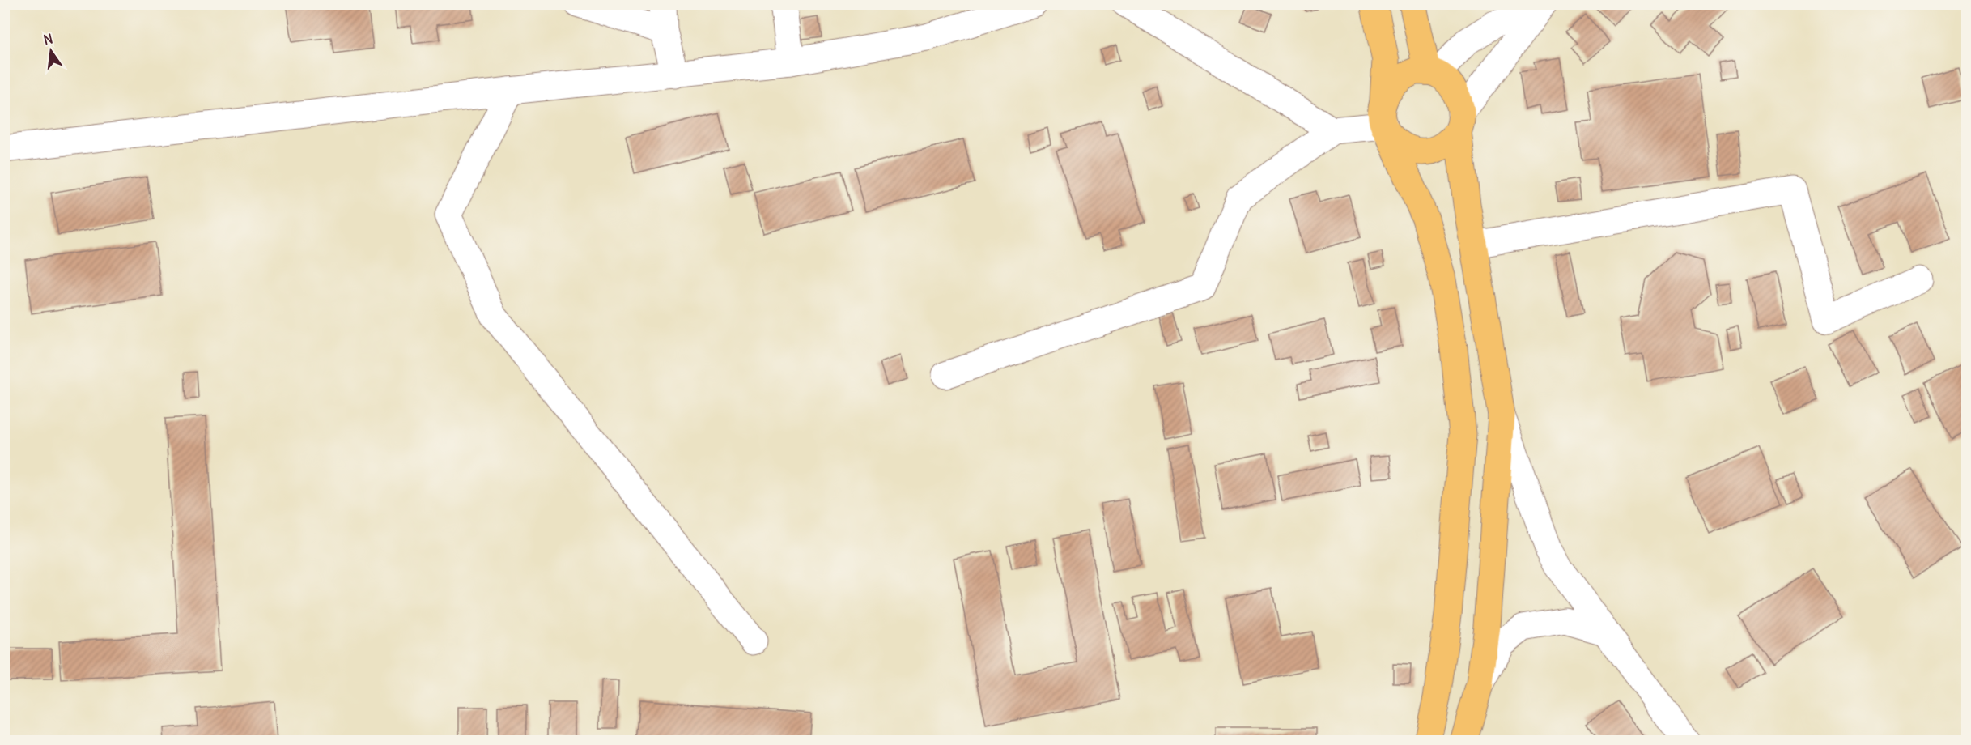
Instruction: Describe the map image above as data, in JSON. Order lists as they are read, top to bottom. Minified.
{"north":"top"}
